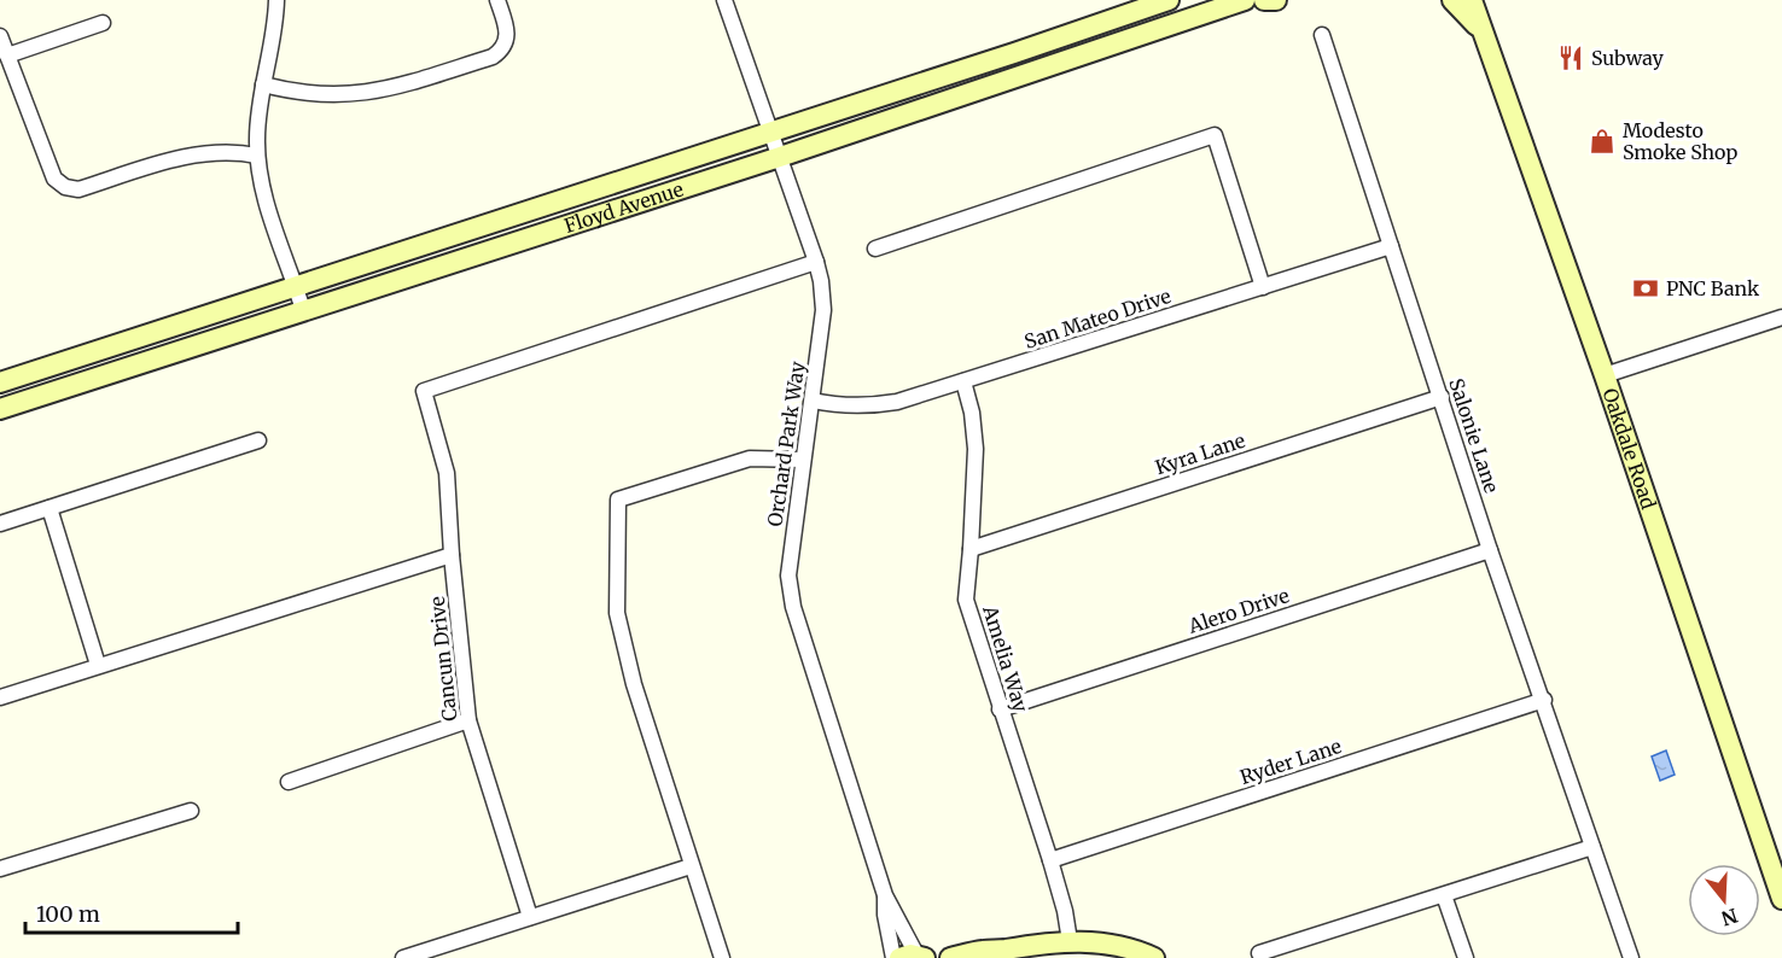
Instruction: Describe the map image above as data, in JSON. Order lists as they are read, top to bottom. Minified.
{"streets":{"street":["Floyd Avenue","San Mateo Drive","Salonie Lane","Orchard Park Way","Oakdale Road","Kyra Lane","Alero Drive","Cancun Drive","Amelia Way","Ryder Lane"]},"crossings":[["Floyd Avenue","Orchard Park Way"],["San Mateo Drive","Salonie Lane"],["San Mateo Drive","Orchard Park Way"],["San Mateo Drive","Amelia Way"],["Salonie Lane","Kyra Lane"],["Salonie Lane","Alero Drive"],["Salonie Lane","Ryder Lane"],["Orchard Park Way","Cancun Drive"],["Kyra Lane","Amelia Way"],["Alero Drive","Amelia Way"],["Amelia Way","Ryder Lane"]],"places":{"restaurant":["Subway"],"shop":["Modesto Smoke Shop"],"bank":["PNC Bank"]},"scale_bar":"100 m","north":"bottom"}
